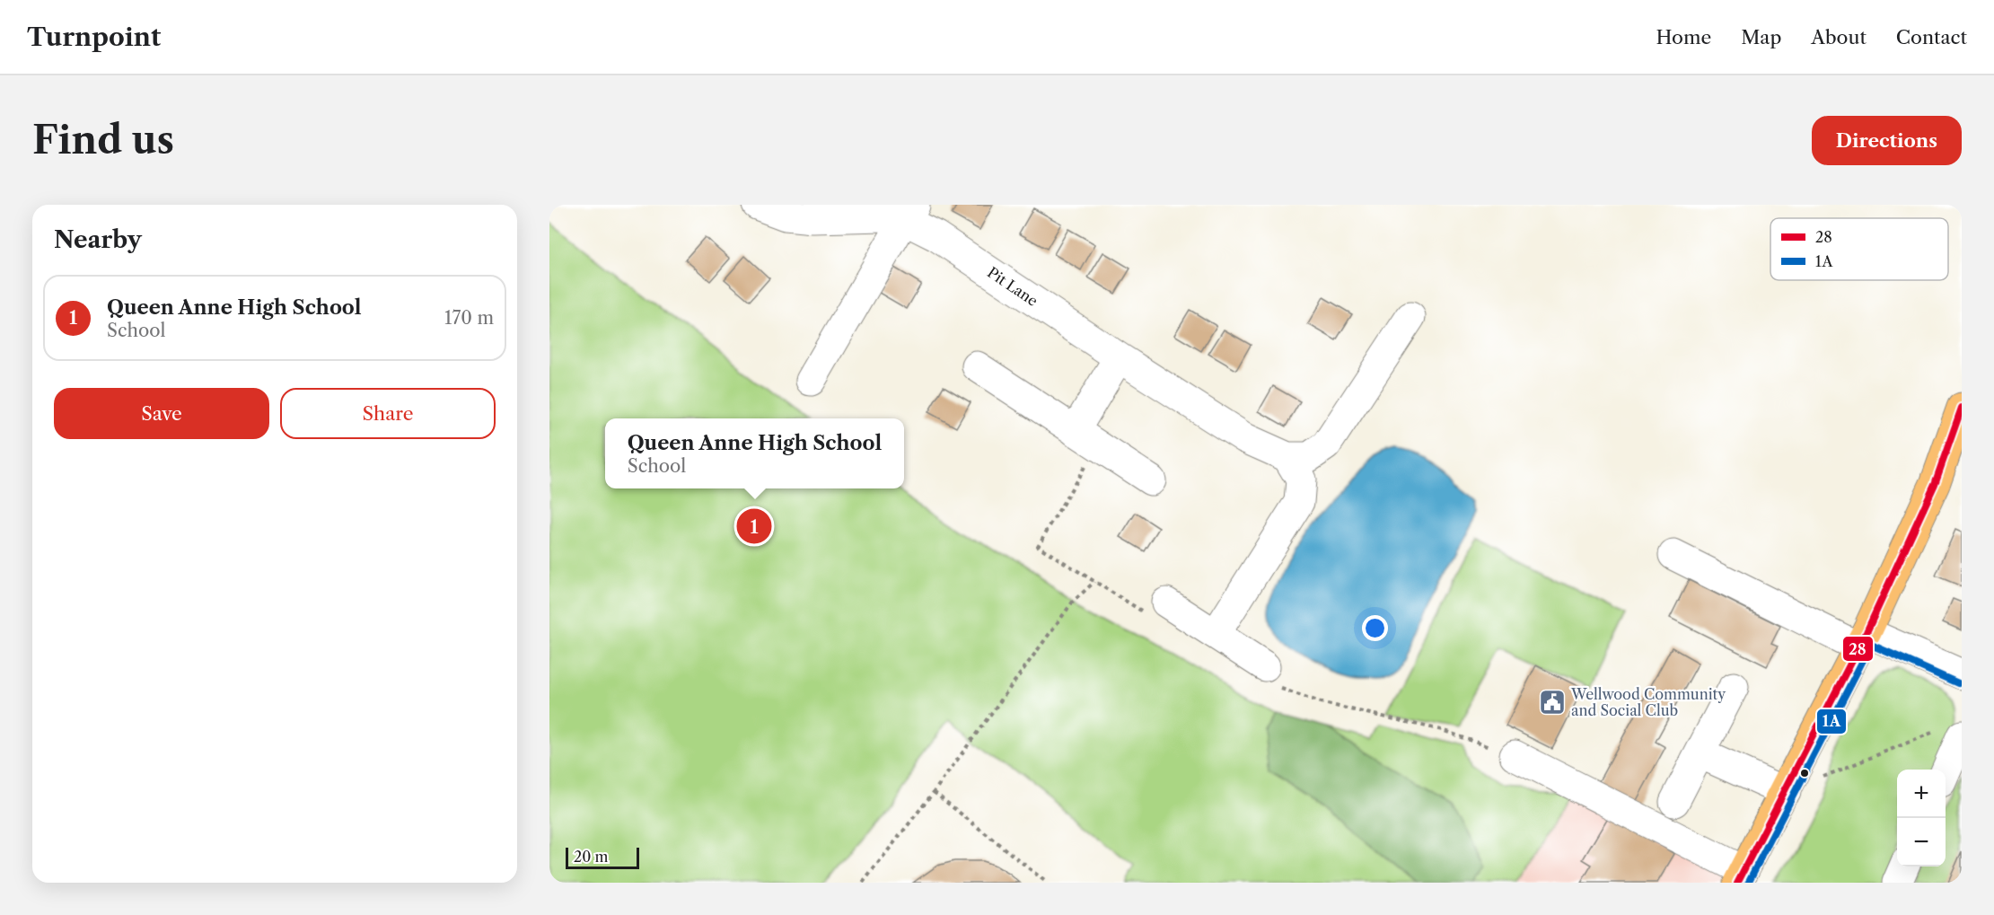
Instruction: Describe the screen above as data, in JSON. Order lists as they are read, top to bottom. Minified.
{"streets":{"street":["Pit Lane"]},"places":{"public building":["Wellwood Community and Social Club"]},"lines":["transit line 28","transit line 1A"],"legend":["28","1A"],"scale_bar":"20 m","page":{"header":"Turnpoint","nav":["Home","Map","About","Contact"],"buttons":["Directions",["Save","Share"]],"title":"Find us","heading":"Nearby","list":[{"mark":"1","name":"Queen Anne High School","note":"School","value":"170 m"}],"popup":["Queen Anne High School","School"],"pins":"1","map_buttons":["+","−"],"scale":"20 m"}}
